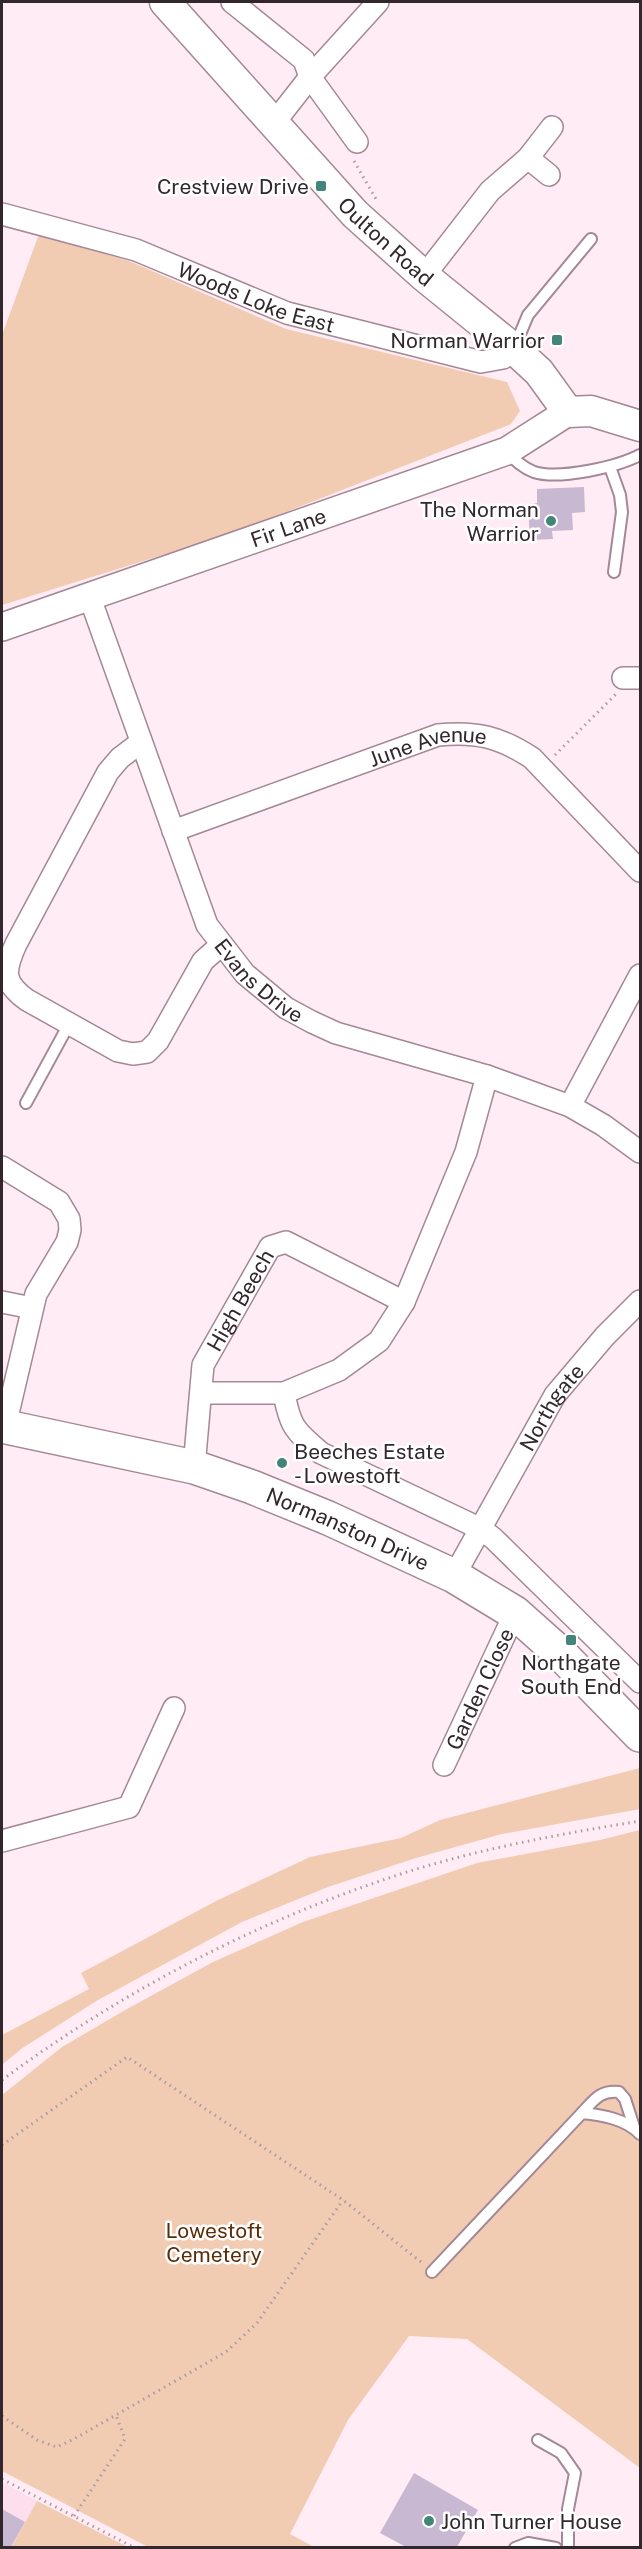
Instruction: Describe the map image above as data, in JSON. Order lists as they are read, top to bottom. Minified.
{"streets":{"main road":["Oulton Road","Normanston Drive"],"street":["Woods Loke East","Fir Lane","June Avenue","Evans Drive","High Beech","Northgate","Garden Close"]},"crossings":[["Oulton Road","Woods Loke East"],["Oulton Road","Fir Lane"],["Fir Lane","Evans Drive"],["June Avenue","Evans Drive"],["High Beech","Normanston Drive"],["Northgate","Normanston Drive"],["Normanston Drive","Garden Close"]],"parks":["Lowestoft Cemetery"],"places":{"transit":["Crestview Drive","Norman Warrior","Northgate South End"],"other":["The Norman Warrior","Beeches Estate - Lowestoft","John Turner House"]}}
